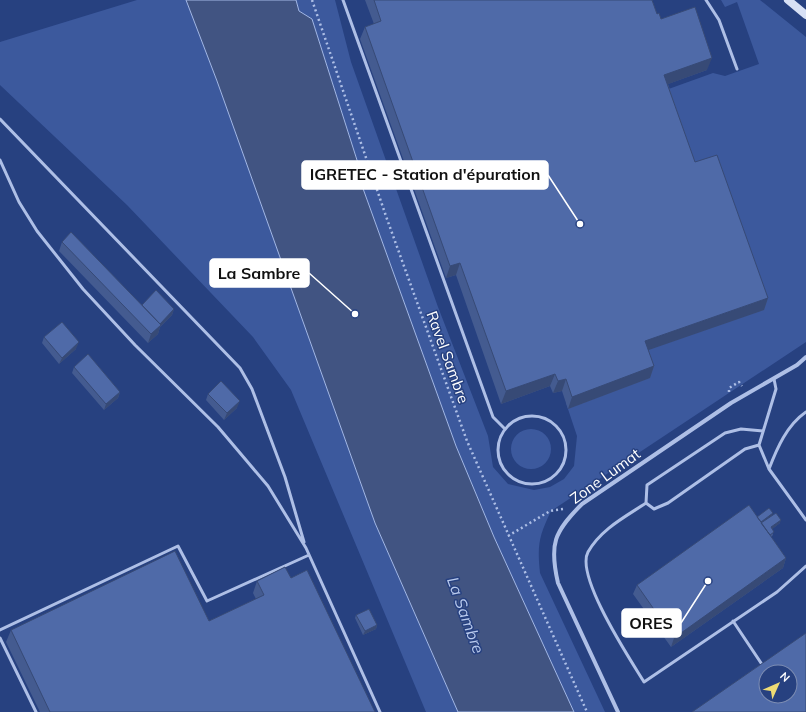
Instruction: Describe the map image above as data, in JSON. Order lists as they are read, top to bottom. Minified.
{"streets":{"street":["Zone Lumat"],"path":["Ravel Sambre"]},"water":["La Sambre"],"places":["IGRETEC - Station d'épuration","La Sambre","ORES"],"north":"top right"}
